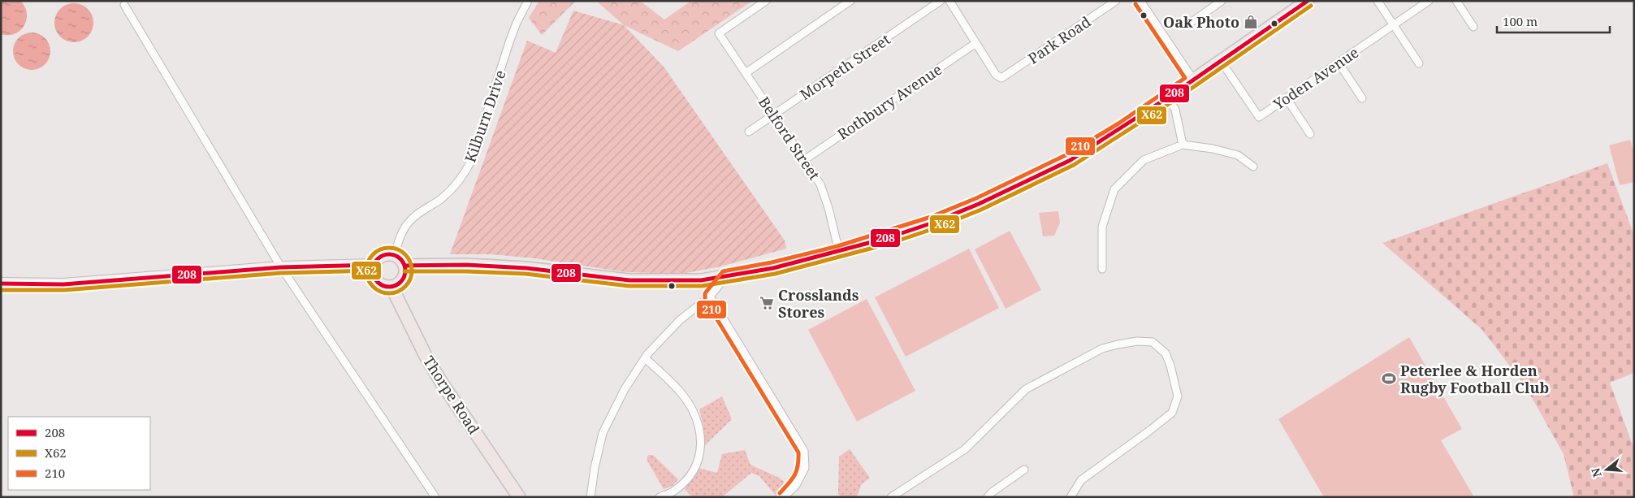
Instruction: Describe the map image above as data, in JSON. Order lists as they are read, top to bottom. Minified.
{"streets":{"main road":["Thorpe Road"],"street":["Park Road","Morpeth Street","Yoden Avenue","Rothbury Avenue","Kilburn Drive","Belford Street"]},"crossings":[["Park Road","Rothbury Avenue"],["Morpeth Street","Belford Street"],["Rothbury Avenue","Belford Street"],["Kilburn Drive","Thorpe Road"]],"places":{"shop":["Oak Photo"],"supermarket":["Crosslands Stores"],"sports":["Peterlee & Horden Rugby Football Club"]},"lines":["transit line 208","transit line 210","transit line X62"],"legend":["208","X62","210"],"scale_bar":"100 m","north":"left"}
